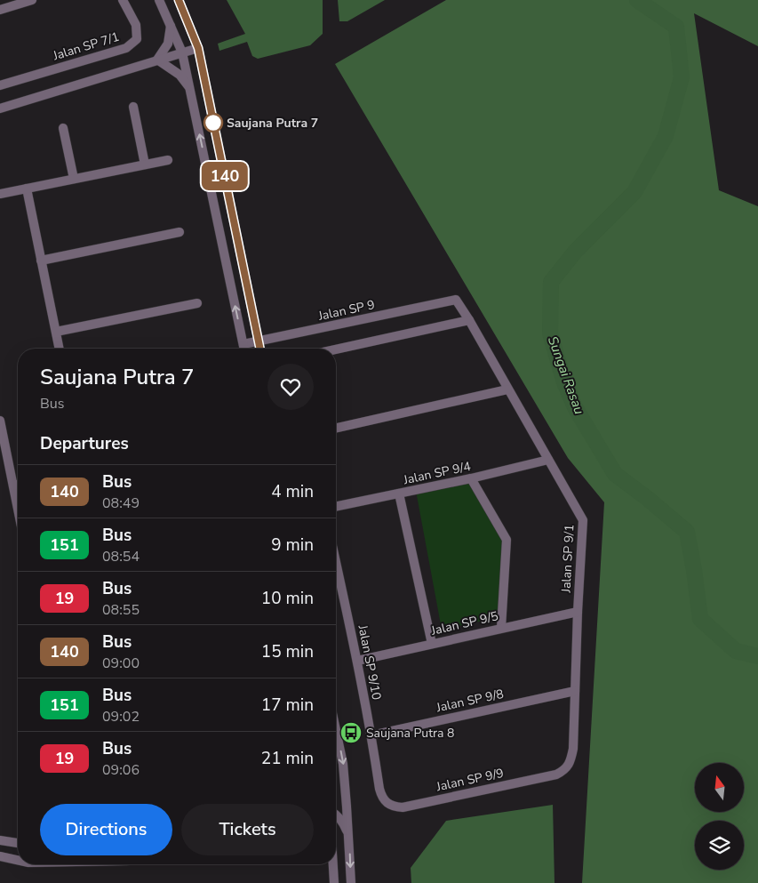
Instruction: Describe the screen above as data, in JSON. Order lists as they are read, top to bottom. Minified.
{"streets":{"street":["Jalan SP 7/1","Jalan SP 9","Jalan SP 9/4","Jalan SP 9/1","Jalan SP 9/5","Jalan SP 9/10","Jalan SP 9/8","Jalan SP 9/9"]},"crossings":[["Jalan SP 9","Jalan SP 9/1"],["Jalan SP 9/4","Jalan SP 9/1"],["Jalan SP 9/1","Jalan SP 9/5"],["Jalan SP 9/1","Jalan SP 9/8"],["Jalan SP 9/1","Jalan SP 9/9"],["Jalan SP 9/5","Jalan SP 9/10"],["Jalan SP 9/10","Jalan SP 9/8"],["Jalan SP 9/10","Jalan SP 9/9"]],"water":["Sungai Rasau"],"places":{"other":["Saujana Putra 7"],"bus stop":["Saujana Putra 8"]},"lines":["bus line 140"],"north":"top","page":{"on_map":"140","heading":[["Saujana Putra 7","Bus"],"Departures"],"list":[{"mark":"140","name":"Bus","note":"08:49","value":"4 min"},{"mark":"151","name":"Bus","note":"08:54","value":"9 min"},{"mark":"19","name":"Bus","note":"08:55","value":"10 min"},{"mark":"140","name":"Bus","note":"09:00","value":"15 min"},{"mark":"151","name":"Bus","note":"09:02","value":"17 min"},{"mark":"19","name":"Bus","note":"09:06","value":"21 min"}],"buttons":["Directions","Tickets"]}}
